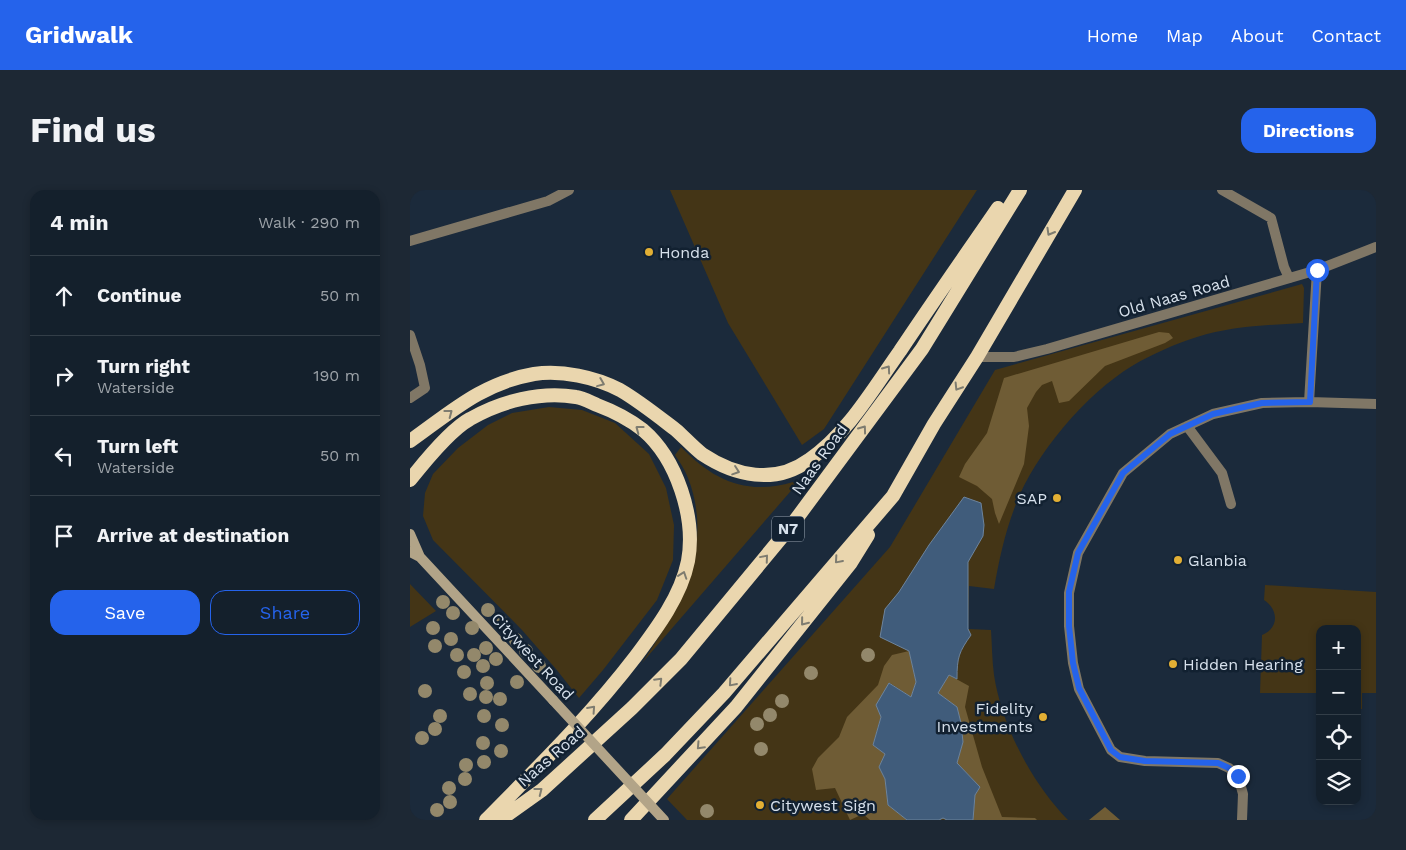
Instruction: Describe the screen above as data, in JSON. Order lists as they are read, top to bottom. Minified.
{"streets":{"highway":["Naas Road","N7"],"main road":["Citywest Road"],"street":["Old Naas Road"]},"places":["Honda","SAP","Glanbia","Hidden Hearing","Fidelity Investments","Citywest Sign"],"page":{"header":"Gridwalk","nav":["Home","Map","About","Contact"],"buttons":["Directions",["Save","Share"]],"title":"Find us","heading":["4 min","Walk · 290 m"],"list":[["Continue","50 m"],["Turn right","Waterside","190 m"],["Turn left","Waterside","50 m"],"Arrive at destination"],"map_buttons":["+","−"]}}
